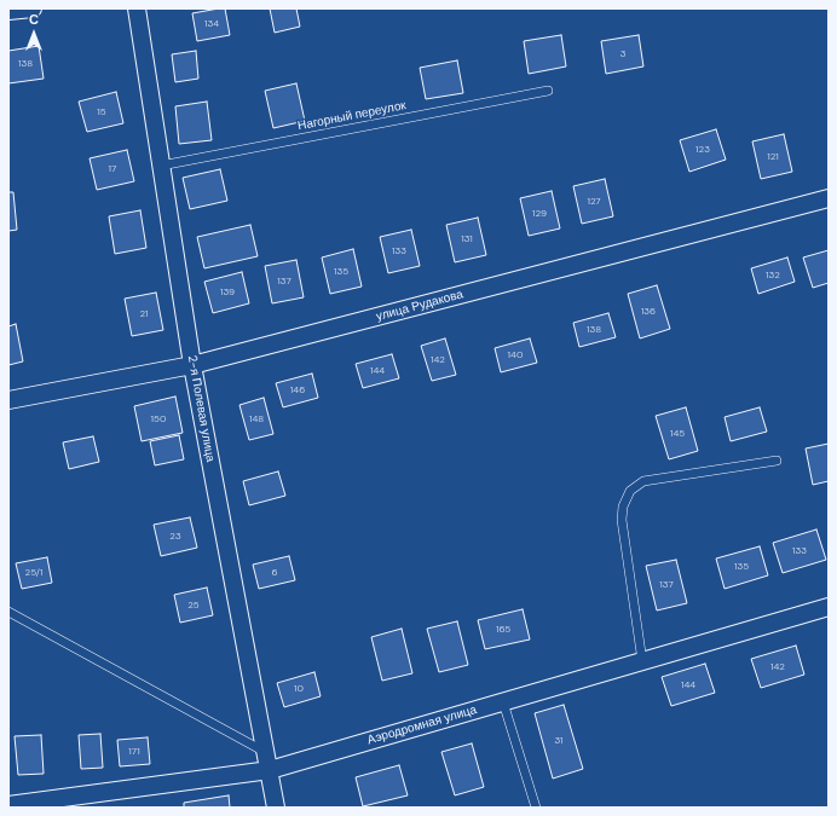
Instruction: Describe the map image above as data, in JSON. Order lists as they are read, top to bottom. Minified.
{"streets":{"street":["улица Рудакова","2-я Полевая улица","Аэродромная улица"],"lane":["Нагорный переулок"]},"crossings":[["Нагорный переулок","2-я Полевая улица"],["улица Рудакова","2-я Полевая улица"],["2-я Полевая улица","Аэродромная улица"]],"house_numbers":["134","3","138","15","123","121","17","127","129","131","133","135","132","137","139","136","21","138","140","142","144","146","150","148","145","23","133","135","25/1","6","137","25","165","142","144","10","31","171"],"north":"top"}
